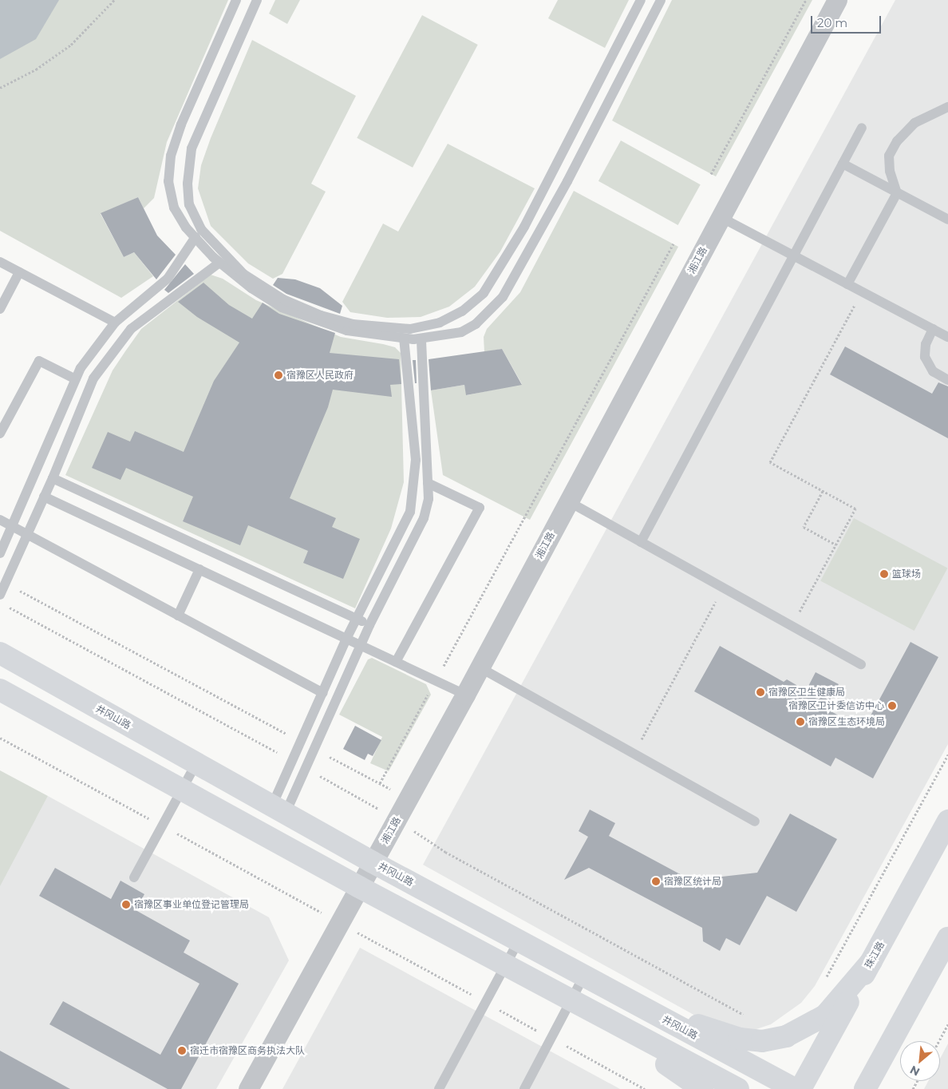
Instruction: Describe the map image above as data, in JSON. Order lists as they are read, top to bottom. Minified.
{"streets":{"street":["湘江路","井冈山路","珠江路"]},"crossings":[["湘江路","井冈山路"]],"places":["宿豫区人民政府","篮球场","宿豫区卫生健康局","宿豫区卫计委信访中心","宿豫区生态环境局","宿豫区统计局","宿豫区事业单位登记管理局","宿迁市宿豫区商务执法大队"],"scale_bar":"20 m","north":"bottom left"}
